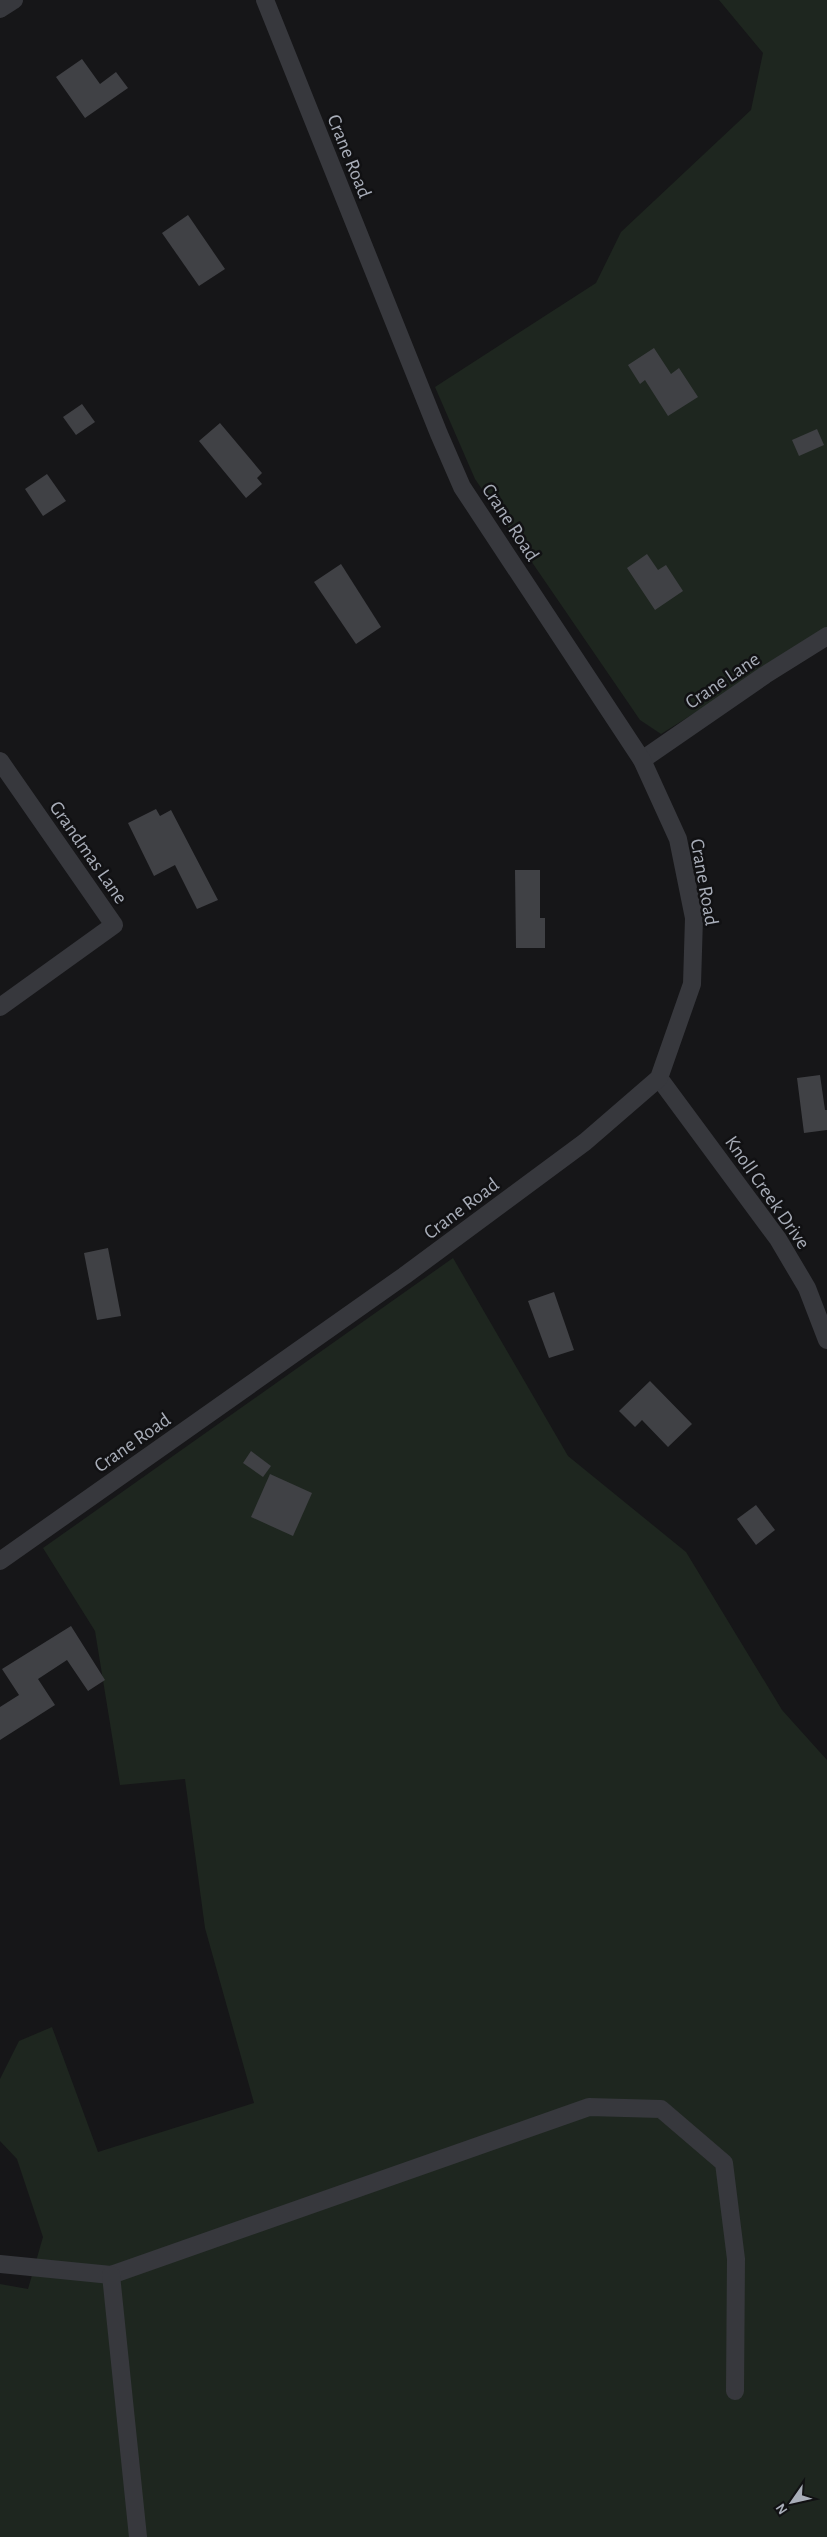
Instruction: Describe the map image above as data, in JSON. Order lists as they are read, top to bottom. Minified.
{"streets":{"street":["Crane Road","Crane Lane","Grandmas Lane","Knoll Creek Drive"]},"crossings":[["Crane Road","Crane Lane"],["Crane Road","Knoll Creek Drive"]],"north":"bottom left"}
